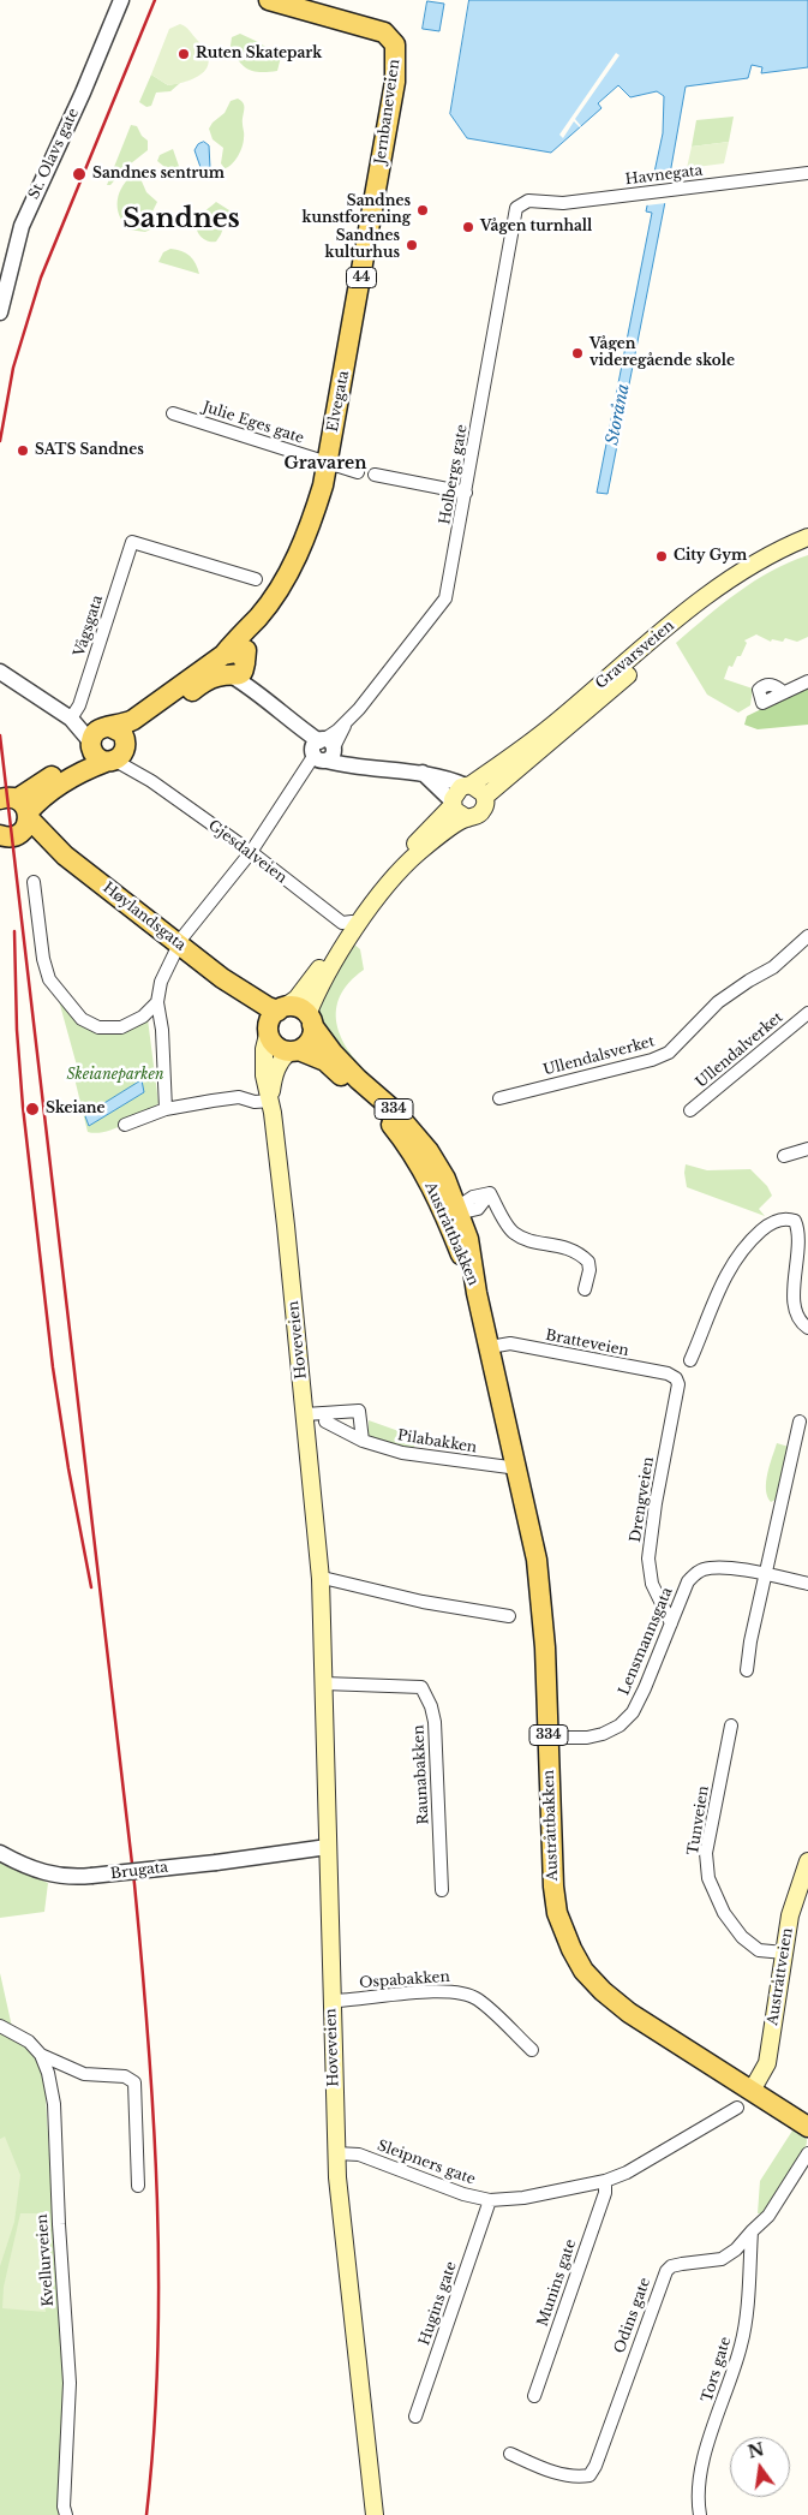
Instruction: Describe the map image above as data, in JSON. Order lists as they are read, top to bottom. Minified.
{"streets":{"main road":["Jernbaneveien","44","Elvegata","Gravarsveien","Høylandsgata","334","Austråttbakken","Hoveveien","Austråttveien"],"street":["St. Olavs gate","Havnegata","Julie Eges gate","Holbergs gate","Vågsgata","Gjesdalveien","Ullendalverket","Ullendalsverket","Bratteveien","Pilabakken","Drengveien","Lensmannsgata","Raunabakken","Tunveien","Brugata","Ospabakken","Sleipners gate","Kvellurveien","Munins gate","Hugins gate","Odins gate","Tors gate"]},"crossings":[["Jernbaneveien","Elvegata"],["Havnegata","Holbergs gate"],["44","Elvegata"],["44","Gjesdalveien"],["44","Høylandsgata"],["Elvegata","Julie Eges gate"],["Elvegata","Gjesdalveien"],["Høylandsgata","334"],["Høylandsgata","Austråttbakken"],["Høylandsgata","Hoveveien"],["334","Austråttbakken"],["334","Hoveveien"],["334","Austråttveien"],["Austråttbakken","Hoveveien"],["Austråttbakken","Bratteveien"],["Austråttbakken","Lensmannsgata"],["Austråttbakken","Austråttveien"],["Hoveveien","Raunabakken"],["Hoveveien","Brugata"],["Hoveveien","Ospabakken"],["Hoveveien","Sleipners gate"],["Bratteveien","Drengveien"],["Drengveien","Lensmannsgata"],["Tunveien","Austråttveien"],["Sleipners gate","Munins gate"],["Sleipners gate","Hugins gate"],["Odins gate","Tors gate"]],"districts":["Sandnes","Gravaren"],"water":["Storåna"],"parks":["Skeianeparken"],"places":["Ruten Skatepark","Sandnes sentrum","Sandnes kunstforening","Vågen turnhall","Sandnes kulturhus","Vågen videregående skole","SATS Sandnes","City Gym","Skeiane"],"north":"top"}
